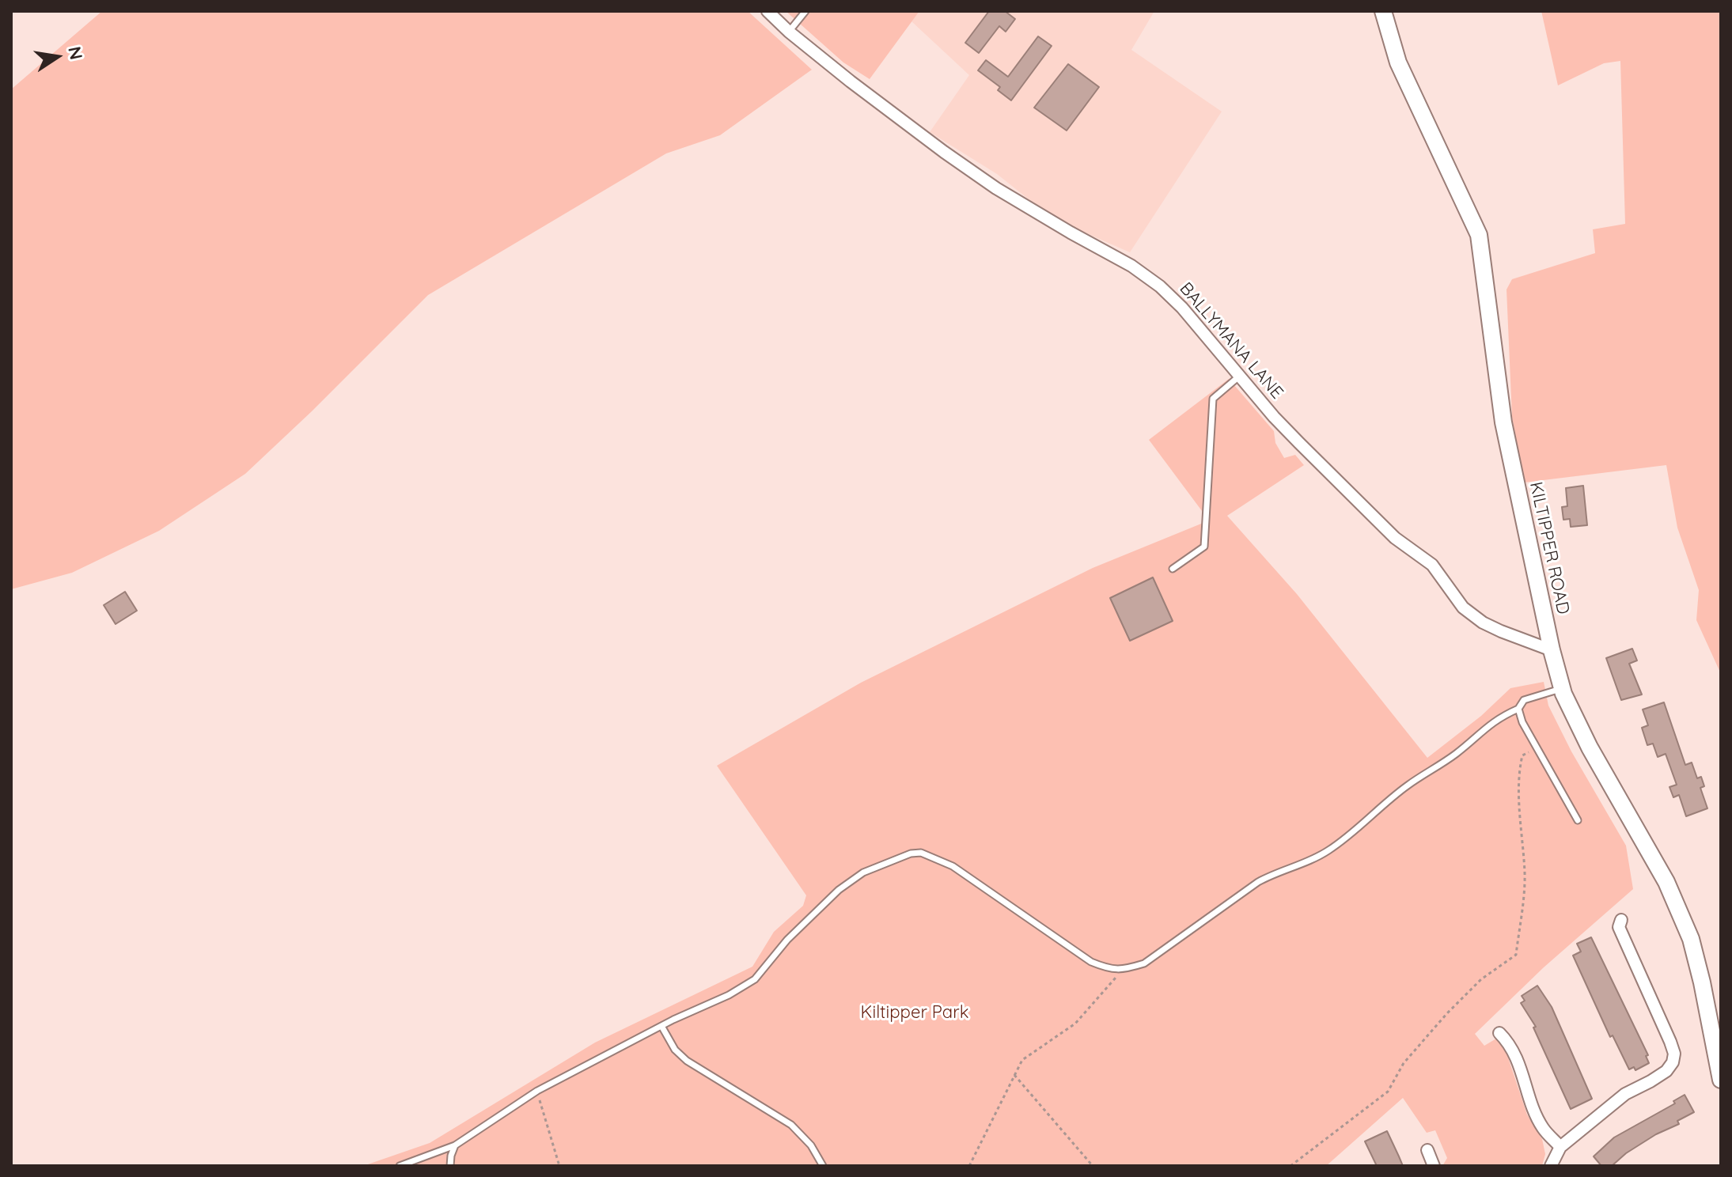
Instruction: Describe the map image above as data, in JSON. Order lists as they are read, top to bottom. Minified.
{"streets":{"street":["BALLYMANA LANE","KILTIPPER ROAD"]},"crossings":[["BALLYMANA LANE","KILTIPPER ROAD"]],"parks":["Kiltipper Park"],"north":"right"}
